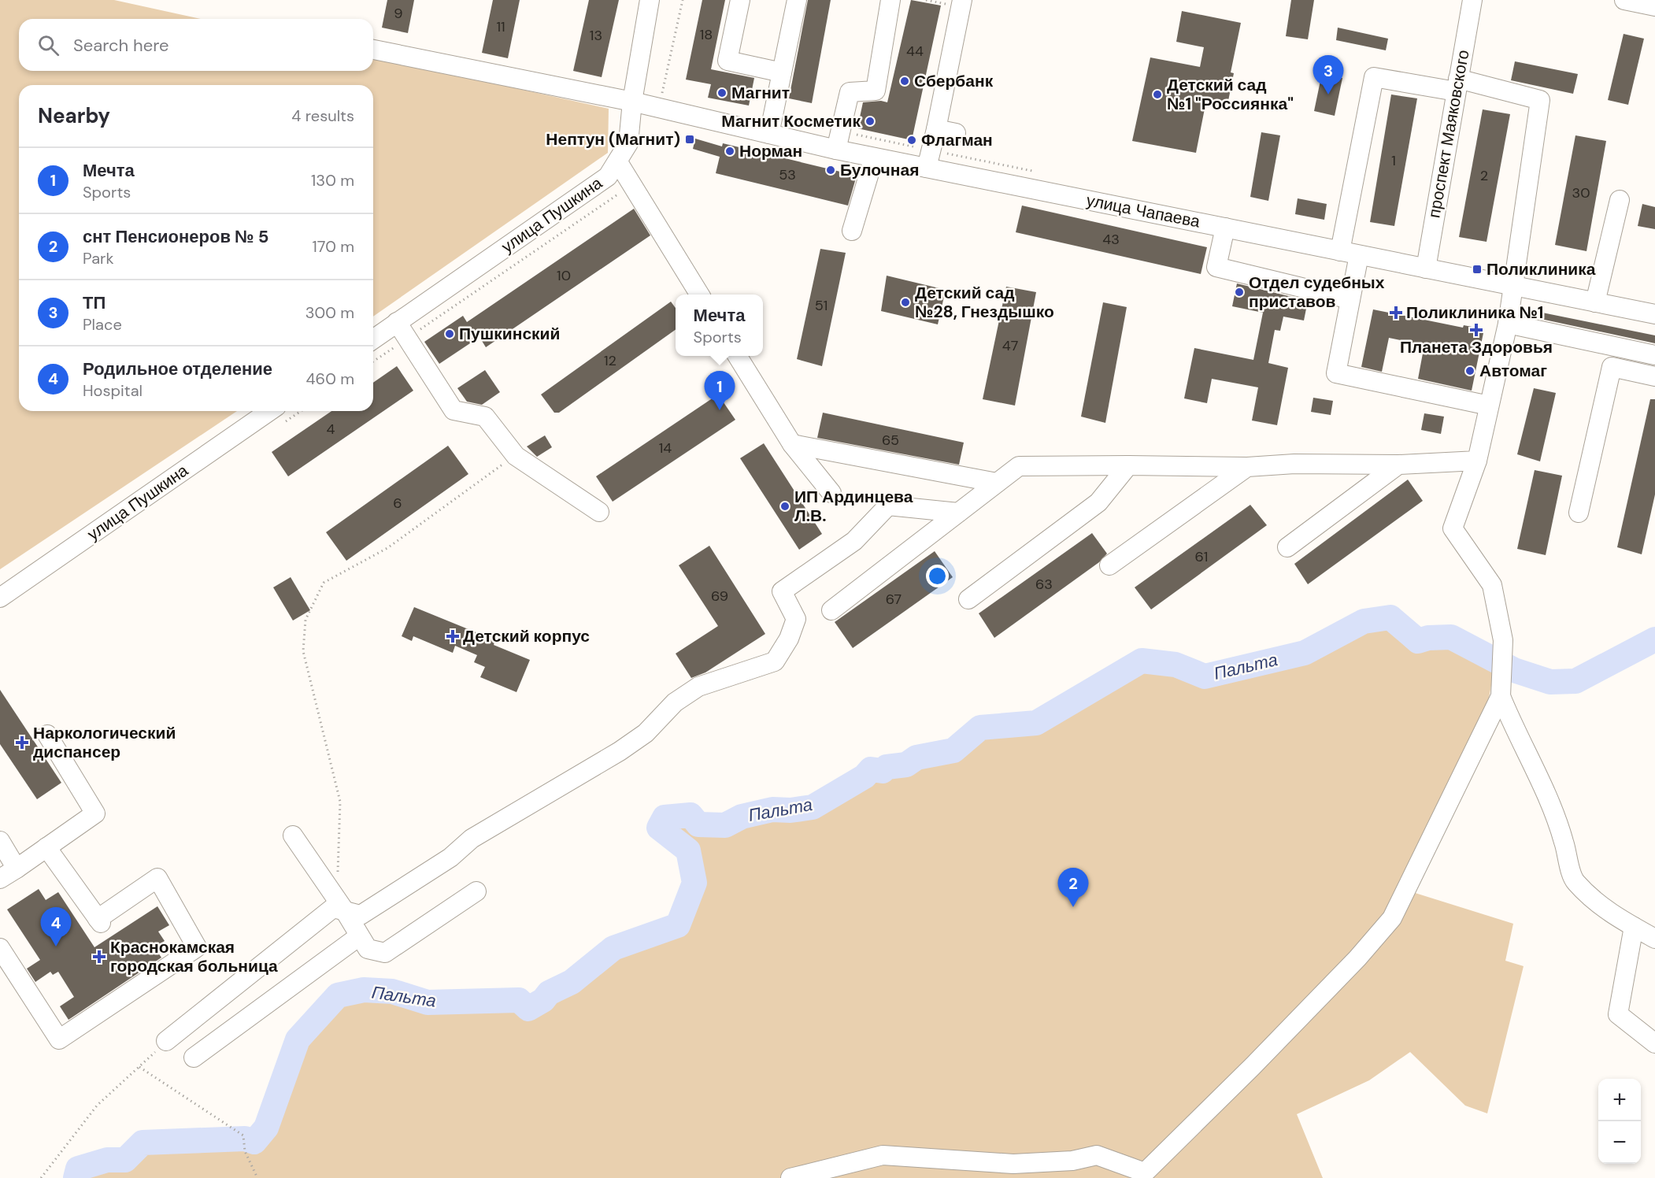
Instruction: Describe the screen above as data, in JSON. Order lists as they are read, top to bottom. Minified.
{"streets":{"street":["проспект Маяковского","улица Чапаева","улица Пушкина"]},"crossings":[["проспект Маяковского","улица Чапаева"],["улица Чапаева","улица Пушкина"]],"water":["Пальта"],"places":{"other":["Сбербанк","Магнит","Детский сад №1 \"Россиянка\"","Магнит Косметик","Флагман","Норман","Булочная","Отдел судебных приставов","Детский сад №28, Гнездышко","Пушкинский","Автомаг","ИП Ардинцева Л.В."],"transit":["Нептун (Магнит)","Поликлиника"],"health":["Поликлиника №1","Планета Здоровья","Детский корпус","Наркологический диспансер","Краснокамская городская больница"]},"house_numbers":["9","11","18","13","44","1","53","2","30","43","10","51","47","12","4","65","14","6","61","63","69","67"],"page":{"search":"Search here","pins":["3","1","2","4"],"heading":["Nearby","4 results"],"list":[{"mark":"1","name":"Мечта","note":"Sports","value":"130 m"},{"mark":"2","name":"снт Пенсионеров № 5","note":"Park","value":"170 m"},{"mark":"3","name":"ТП","note":"Place","value":"300 m"},{"mark":"4","name":"Родильное отделение","note":"Hospital","value":"460 m"}],"popup":["Мечта","Sports"],"map_buttons":["+","−"]}}
